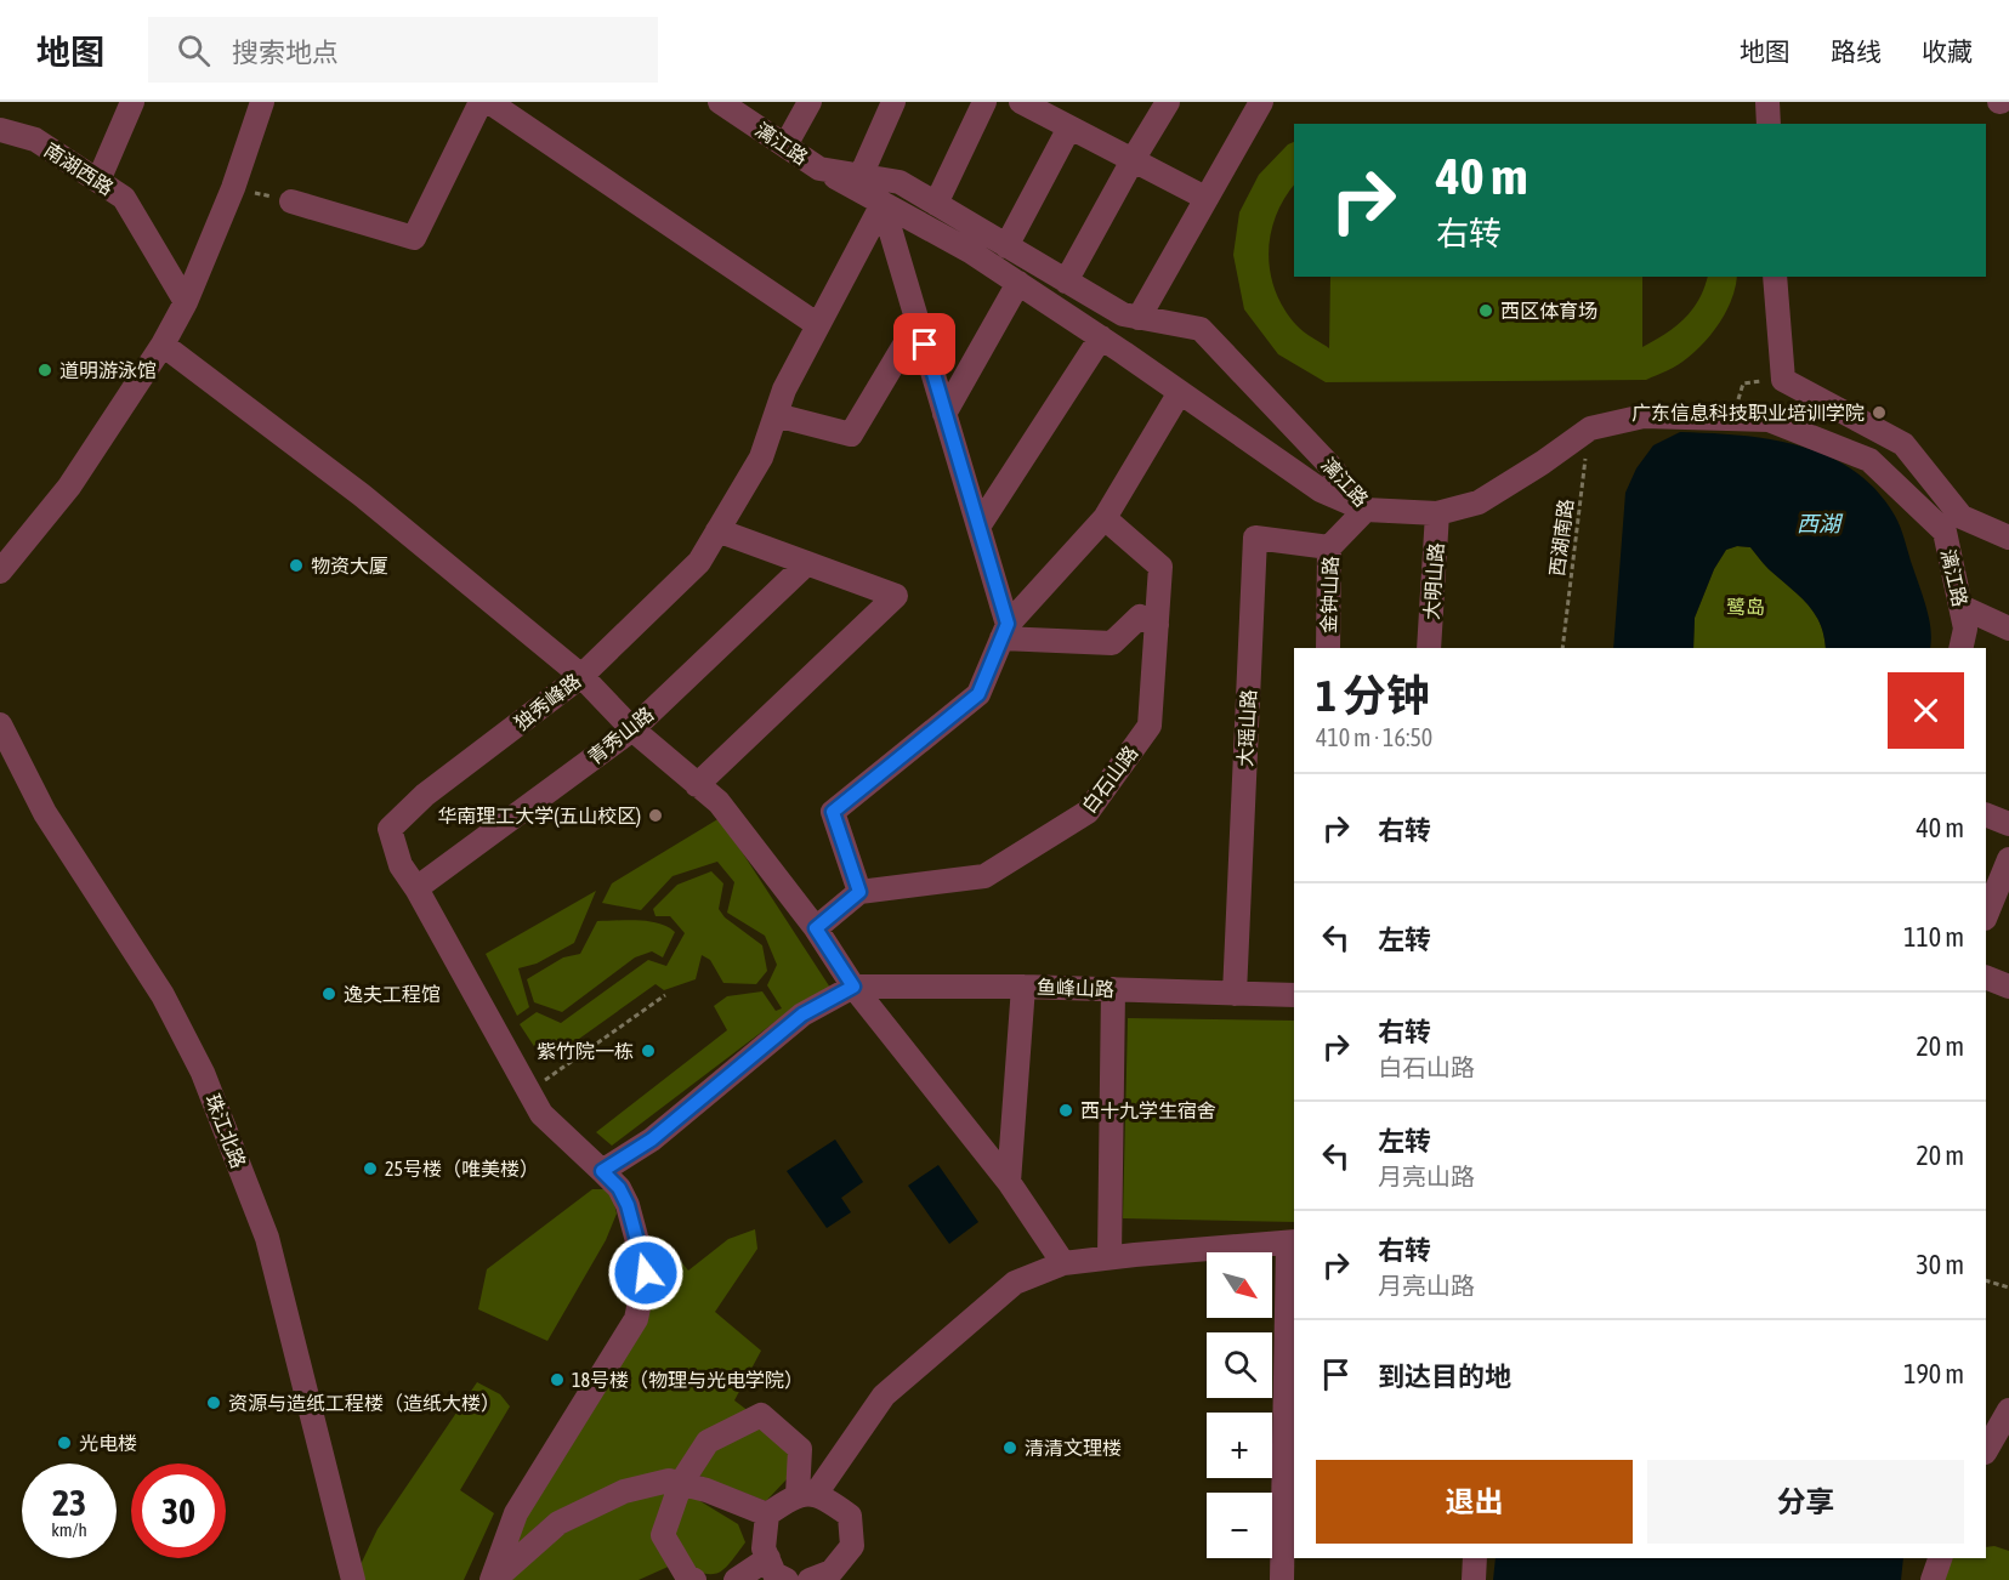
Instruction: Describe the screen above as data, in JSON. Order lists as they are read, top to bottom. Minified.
{"streets":{"street":["漓江路","南湖西路","大明山路","金钟山路","独秀峰路","大瑶山路","青秀山路","白石山路","鱼峰山路","珠江北路"],"path":["西湖南路"]},"crossings":[["漓江路","西湖南路"],["漓江路","大明山路"],["漓江路","金钟山路"],["金钟山路","大瑶山路"],["独秀峰路","青秀山路"],["大瑶山路","鱼峰山路"]],"water":["西湖"],"parks":["鹭岛"],"places":["西区体育场","道明游泳馆","广东信息科技职业培训学院","物资大厦","华南理工大学(五山校区)","逸夫工程馆","紫竹院一栋","西十九学生宿舍","25号楼（唯美楼）","18号楼（物理与光电学院）","资源与造纸工程楼（造纸大楼）","光电楼","清清文理楼"],"north":"bottom right","page":{"header":"地图","search":"搜索地点","nav":["地图","路线","收藏"],"turn":["40 m","右转"],"heading":["1 分钟","410 m · 16:50"],"list":[{"name":"右转","value":"40 m"},{"name":"左转","value":"110 m"},{"name":"右转","note":"白石山路","value":"20 m"},{"name":"左转","note":"月亮山路","value":"20 m"},{"name":"右转","note":"月亮山路","value":"30 m"},{"name":"到达目的地","value":"190 m"}],"map_buttons":["+","−"],"buttons":["退出","分享"],"speed":"23 km/h","limit":"30"}}
